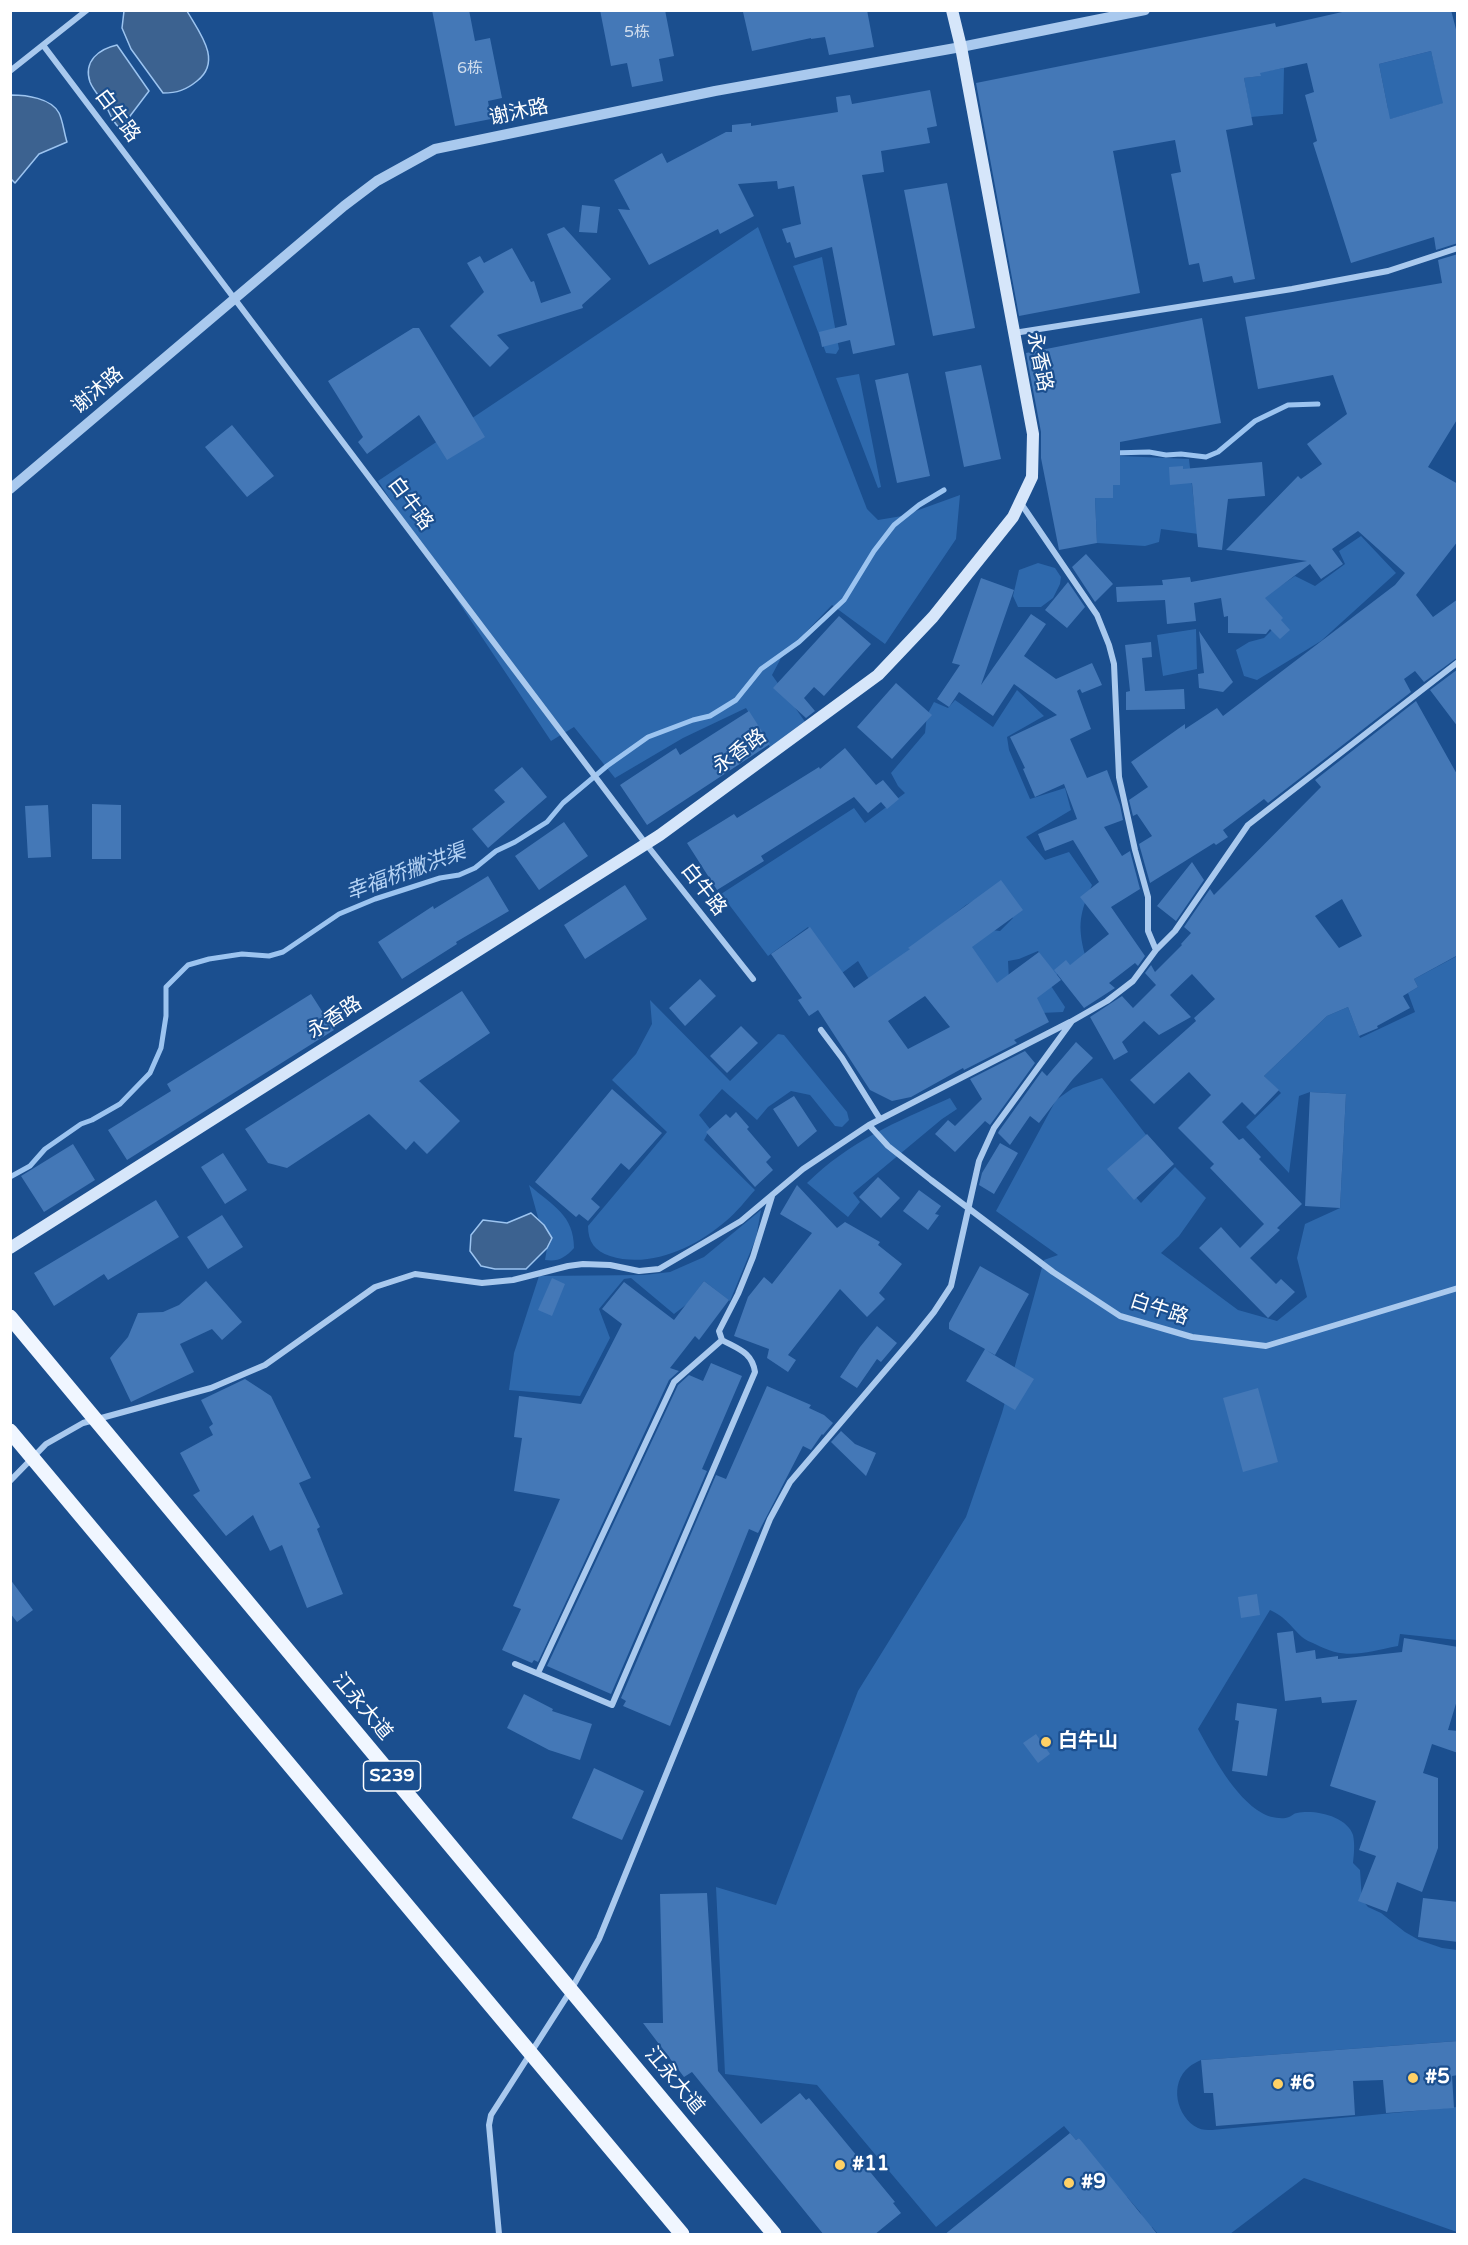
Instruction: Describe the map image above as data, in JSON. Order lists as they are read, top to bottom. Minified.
{"streets":{"main road":["永香路","江永大道","S239"],"street":["谢沐路","白牛路"]},"crossings":[["谢沐路","白牛路"],["谢沐路","永香路"],["白牛路","永香路"]],"water":["幸福桥撇洪渠"],"places":["白牛山","#5","#6","#11","#9"],"house_numbers":["5栋","6栋"]}
